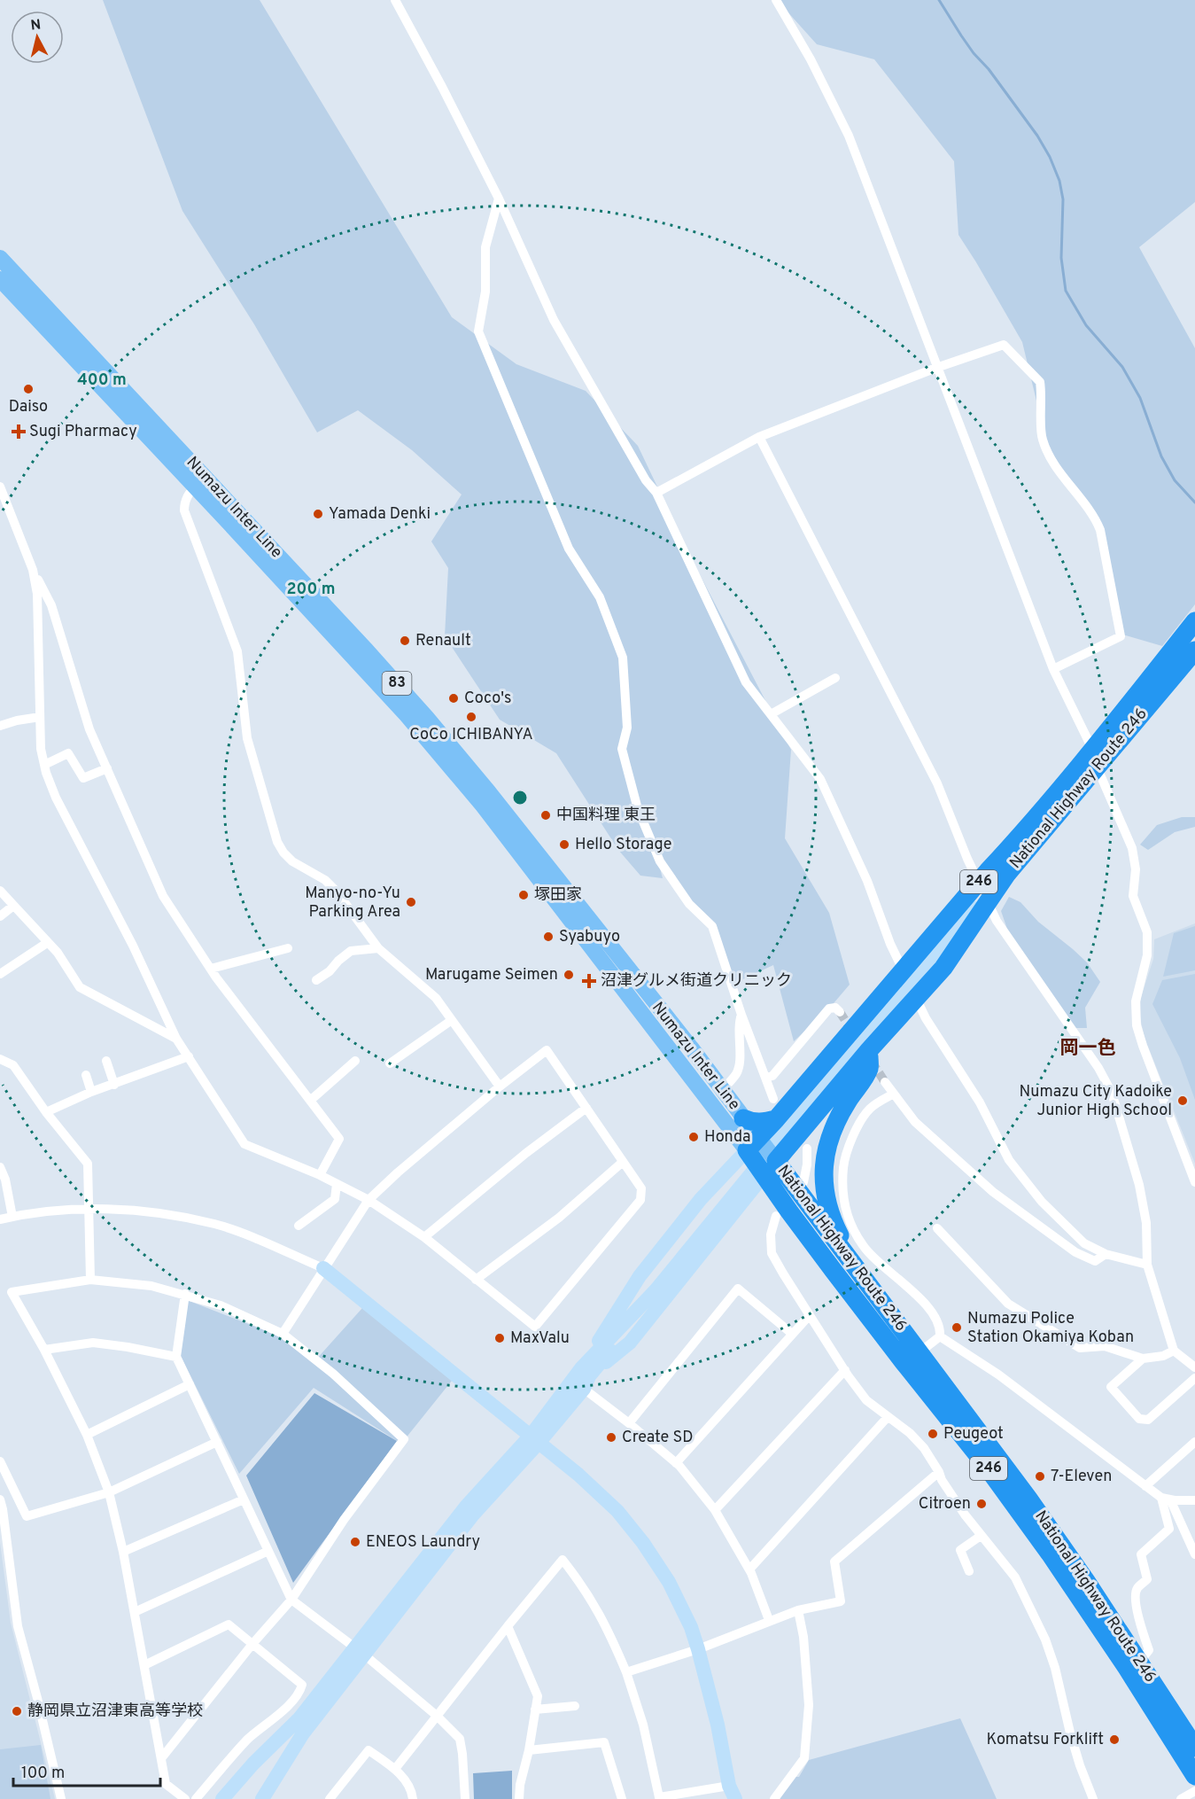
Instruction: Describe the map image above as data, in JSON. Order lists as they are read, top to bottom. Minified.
{"streets":{"highway":["National Highway Route 246","246"],"main road":["Numazu Inter Line","83"]},"crossings":[["Numazu Inter Line","National Highway Route 246"],["National Highway Route 246","246"]],"districts":["岡一色"],"places":{"other":["Daiso","Yamada Denki","Renault","Coco's","CoCo ICHIBANYA","中国料理 東王","Hello Storage","塚田家","Manyo-no-Yu Parking Area","Syabuyo","Marugame Seimen","Numazu City Kadoike Junior High School","Honda","Numazu Police Station Okamiya Koban","MaxValu","Peugeot","Create SD","7-Eleven","Citroen","ENEOS Laundry","静岡県立沼津東高等学校","Komatsu Forklift"],"health":["Sugi Pharmacy","沼津グルメ街道クリニック"]},"scale_bar":"100 m","north":"top","rings":["400 m","200 m"]}
